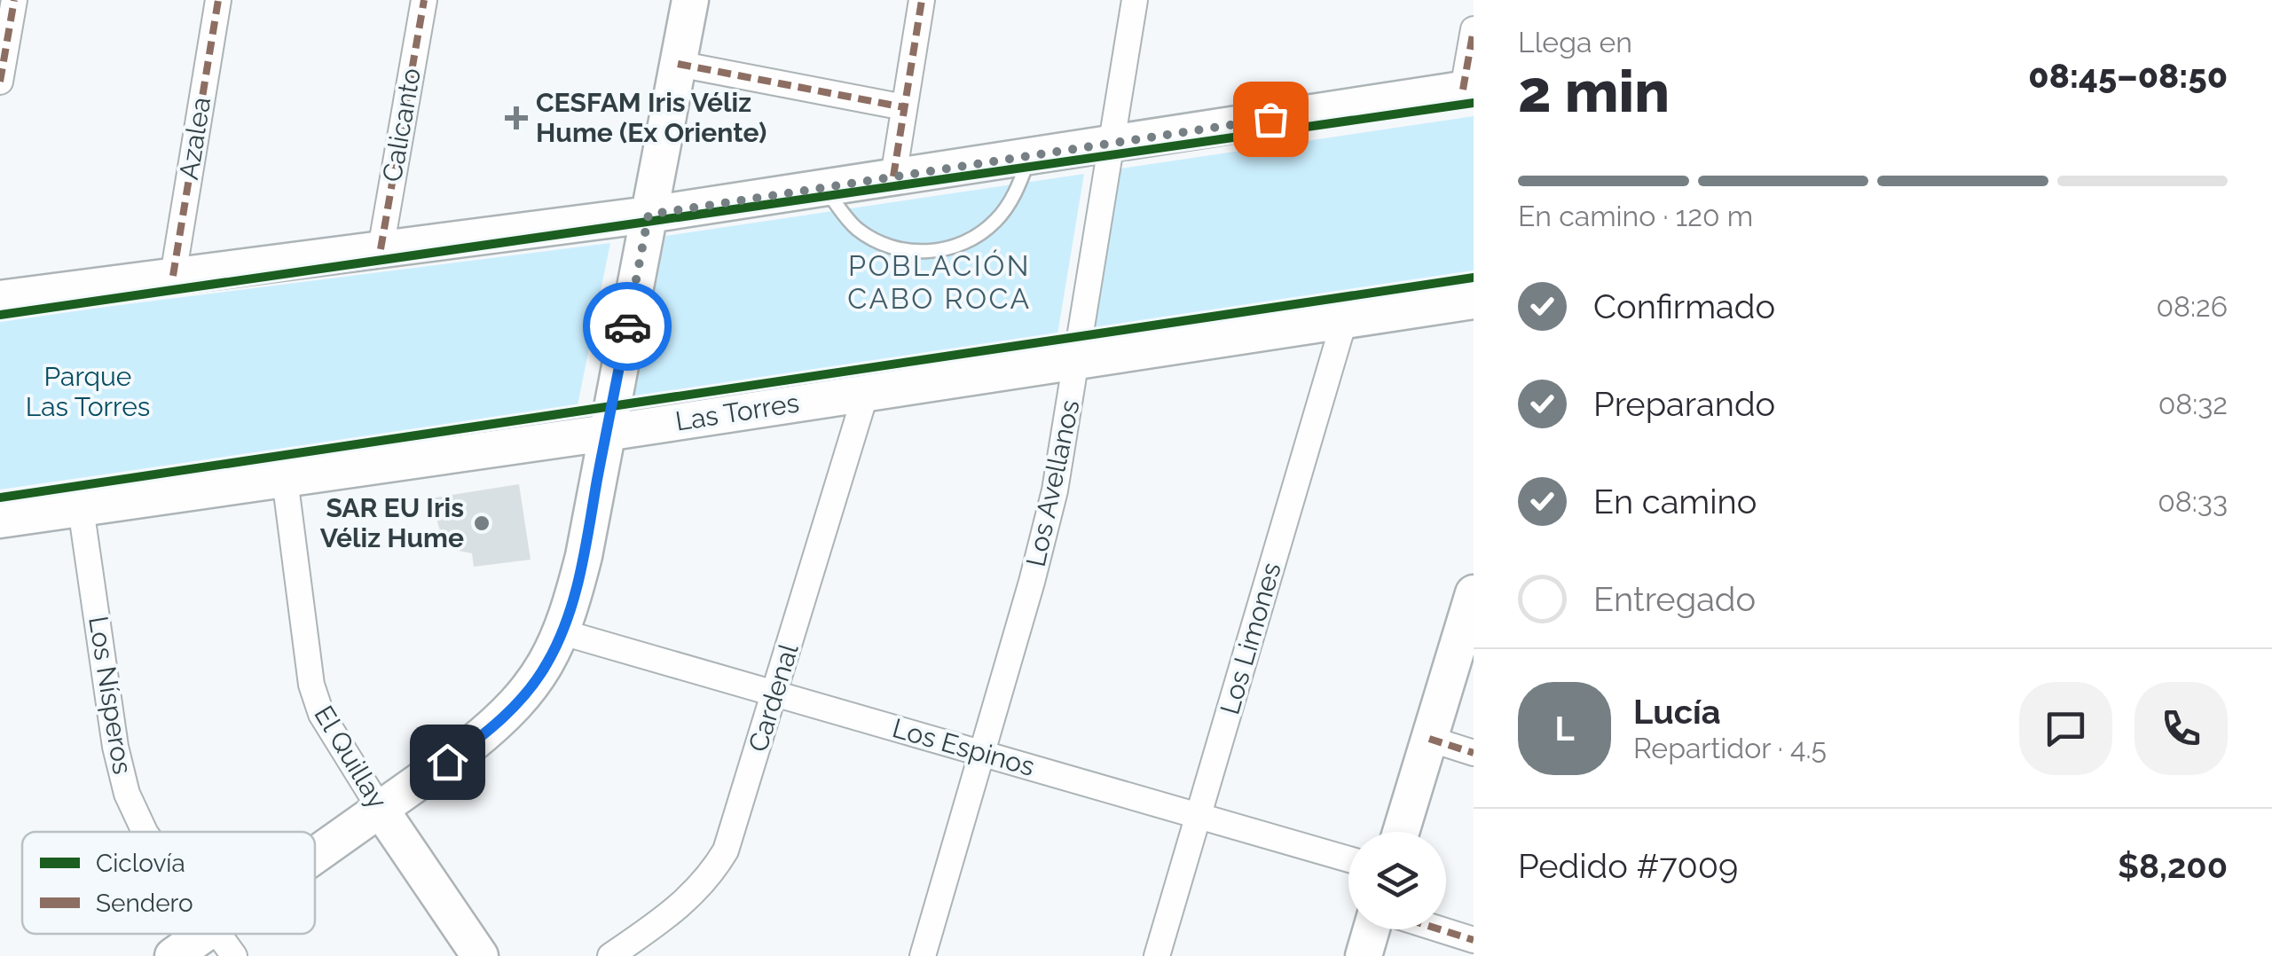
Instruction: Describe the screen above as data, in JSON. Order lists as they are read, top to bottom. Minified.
{"streets":{"street":["Calicanto","Azalea","Las Torres","Los Avellanos","Los Limones","Los Nísperos","Cardenal","Los Espinos","El Quillay"]},"crossings":[["Las Torres","Los Avellanos"],["Las Torres","Los Limones"],["Las Torres","Los Nísperos"],["Las Torres","Cardenal"],["Las Torres","El Quillay"],["Los Avellanos","Los Espinos"],["Los Limones","Los Espinos"],["Cardenal","Los Espinos"]],"districts":["POBLACIÓN CABO ROCA"],"parks":["Parque Las Torres"],"places":{"health":["CESFAM Iris Véliz Hume (Ex Oriente)"],"other":["SAR EU Iris Véliz Hume"]},"legend":["Ciclovía","Sendero"],"page":{"heading":["2 min","Llega en","08:45–08:50"],"panel":["Lucía","Repartidor · 4.5","Pedido #7009","$8,200"],"bar":"En camino · 120 m","list":[["Confirmado","08:26"],["Preparando","08:32"],["En camino","08:33"],"Entregado"],"round":"L"}}
